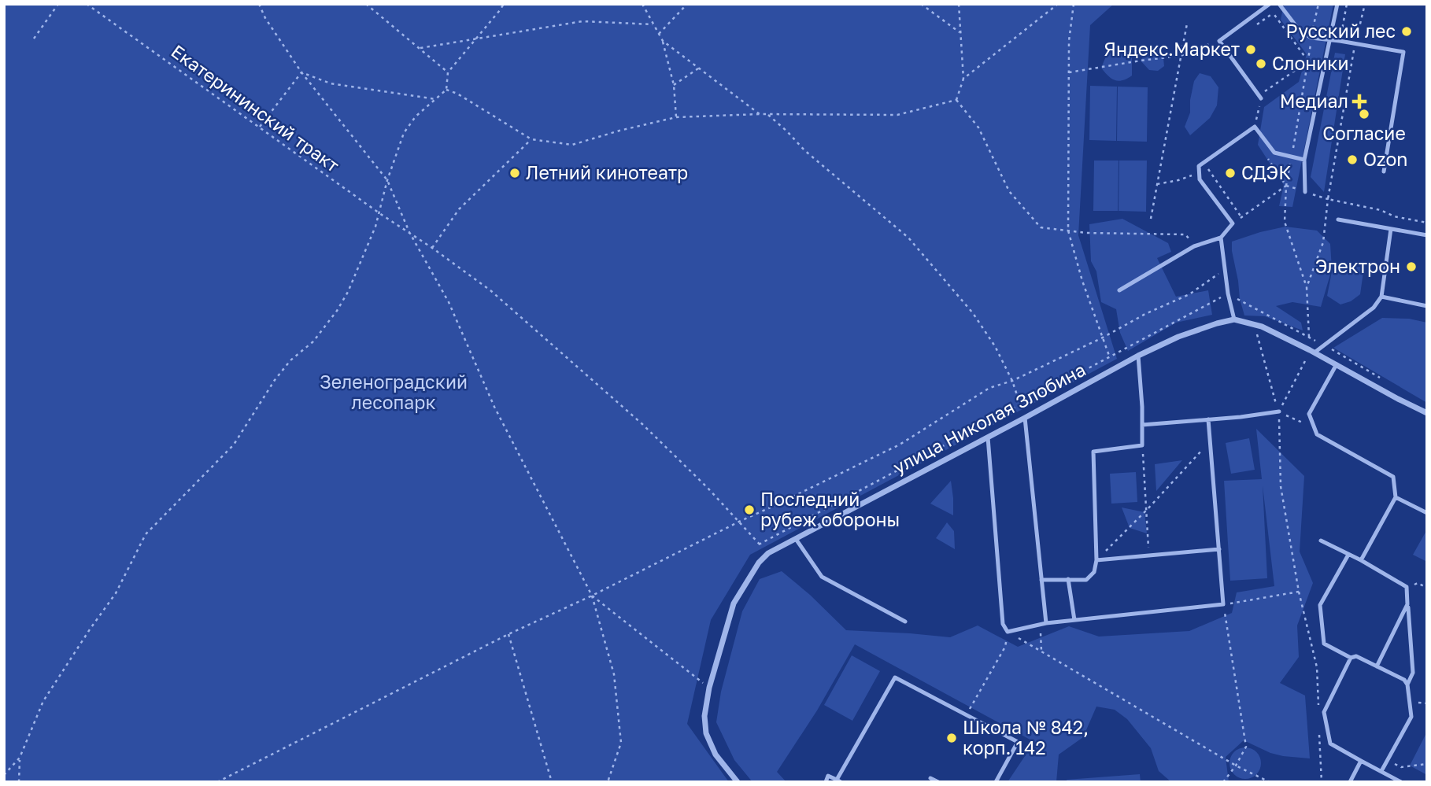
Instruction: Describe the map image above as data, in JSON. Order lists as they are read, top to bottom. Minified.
{"streets":{"street":["улица Николая Злобина"],"path":["Екатерининский тракт"]},"parks":["Зеленоградский лесопарк"],"places":{"other":["Русский лес","Яндекс.Маркет","Слоники","Согласие","Ozon","Летний кинотеатр","СДЭК","Электрон","Последний рубеж обороны","Школа № 842, корп. 142"],"health":["Медиал"]}}
